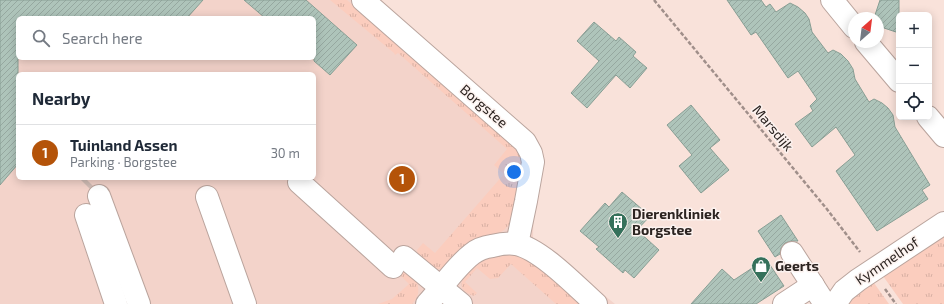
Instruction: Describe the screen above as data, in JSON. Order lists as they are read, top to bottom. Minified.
{"streets":{"street":["Borgstee","Kymmelhof"],"path":["Marsdijk"]},"crossings":[["Marsdijk","Kymmelhof"]],"places":{"building":["Dierenkliniek Borgstee"],"shop":["Geerts"]},"north":"top right","page":{"map_buttons":["+","−"],"search":"Search here","heading":"Nearby","list":[{"mark":"1","name":"Tuinland Assen","note":"Parking · Borgstee","value":"30 m"}],"pins":"1"}}
